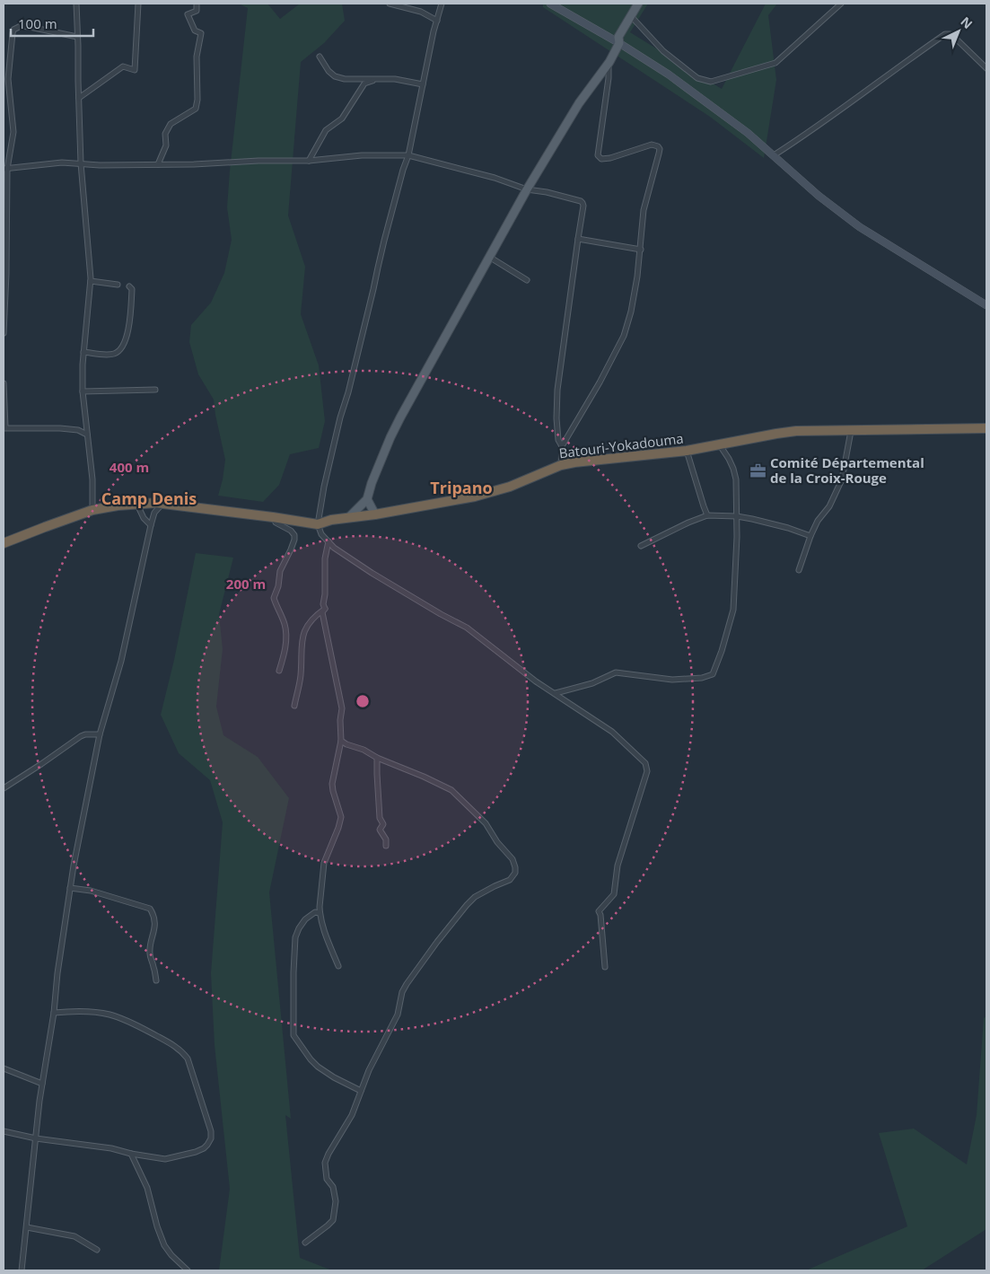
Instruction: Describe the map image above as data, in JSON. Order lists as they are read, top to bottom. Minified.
{"streets":{"highway":["Batouri-Yokadouma"]},"districts":["Tripano","Camp Denis"],"places":{"office":["Comité Départemental de la Croix-Rouge"]},"scale_bar":"100 m","north":"top right","rings":["400 m","200 m"]}
